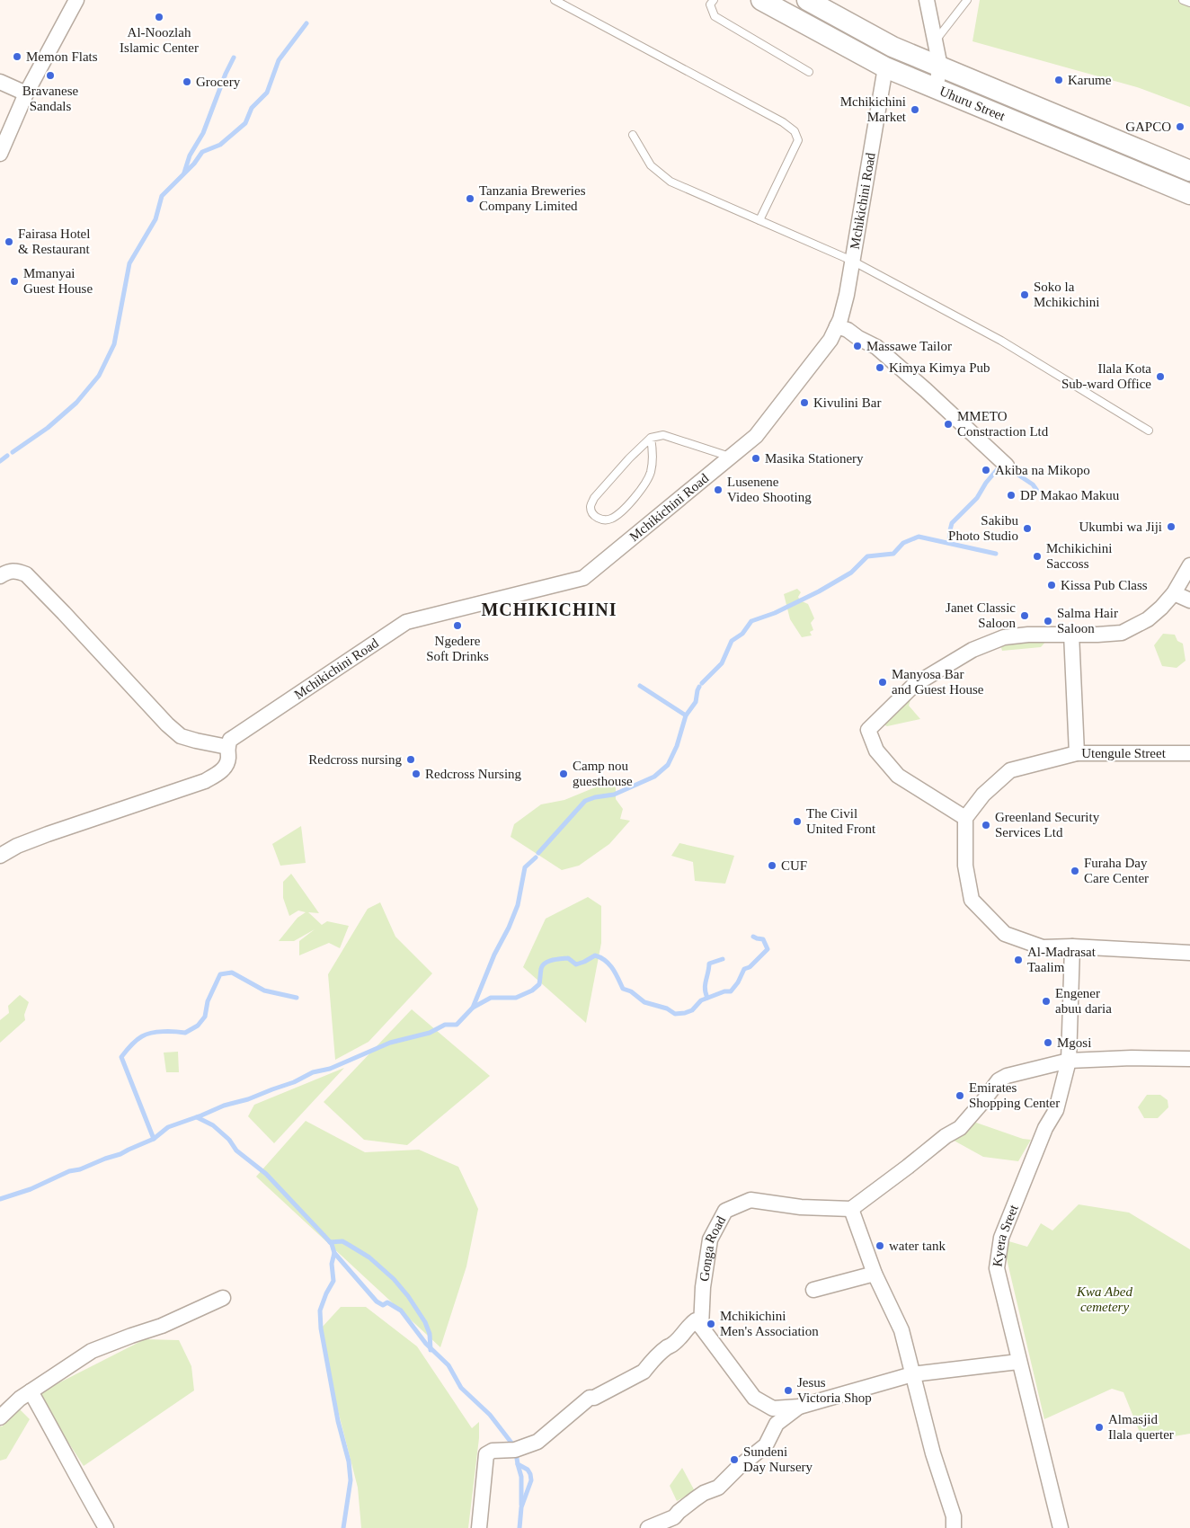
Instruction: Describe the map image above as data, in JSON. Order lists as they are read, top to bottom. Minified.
{"streets":{"main road":["Uhuru Street"],"street":["Mchikichini Road","Utengule Street","Kyera Sreet","Gonga Road"]},"crossings":[["Uhuru Street","Mchikichini Road"]],"districts":["MCHIKICHINI"],"parks":["Kwa Abed cemetery"],"places":["Al-Noozlah Islamic Center","Memon Flats","Bravanese Sandals","Karume","Grocery","Mchikichini Market","GAPCO","Tanzania Breweries Company Limited","Fairasa Hotel & Restaurant","Mmanyai Guest House","Soko la Mchikichini","Massawe Tailor","Kimya Kimya Pub","Ilala Kota Sub-ward Office","Kivulini Bar","MMETO Constraction Ltd","Masika Stationery","Akiba na Mikopo","Lusenene Video Shooting","DP Makao Makuu","Ukumbi wa Jiji","Sakibu Photo Studio","Mchikichini Saccoss","Kissa Pub Class","Janet Classic Saloon","Salma Hair Saloon","Ngedere Soft Drinks","Manyosa Bar and Guest House","Redcross nursing","Redcross Nursing","Camp nou guesthouse","The Civil United Front","Greenland Security Services Ltd","CUF","Furaha Day Care Center","Al-Madrasat Taalim","Engener abuu daria","Mgosi","Emirates Shopping Center","water tank","Mchikichini Men's Association","Jesus Victoria Shop","Almasjid Ilala querter","Sundeni Day Nursery"]}
